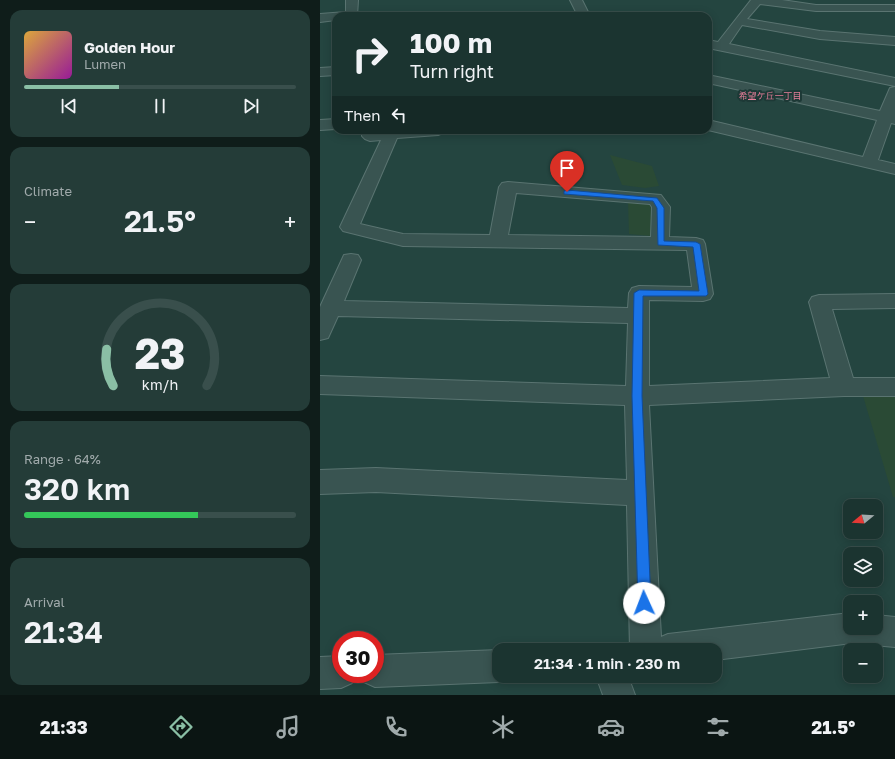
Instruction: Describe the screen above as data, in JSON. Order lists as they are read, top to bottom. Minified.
{"districts":["希望ケ丘一丁目"],"north":"left","page":{"turn":["100 m","Turn right"],"song":["Golden Hour","Lumen"],"then":"Then","tile":["Climate",["Range · 64%","320 km"],["Arrival","21:34"]],"heat":["−","21.5°","+"],"map_buttons":["+","−"],"limit":"30","trip":"21:34 · 1 min · 230 m","tabs":["21:33","21.5°"],"gauge":["23","km/h"]}}
